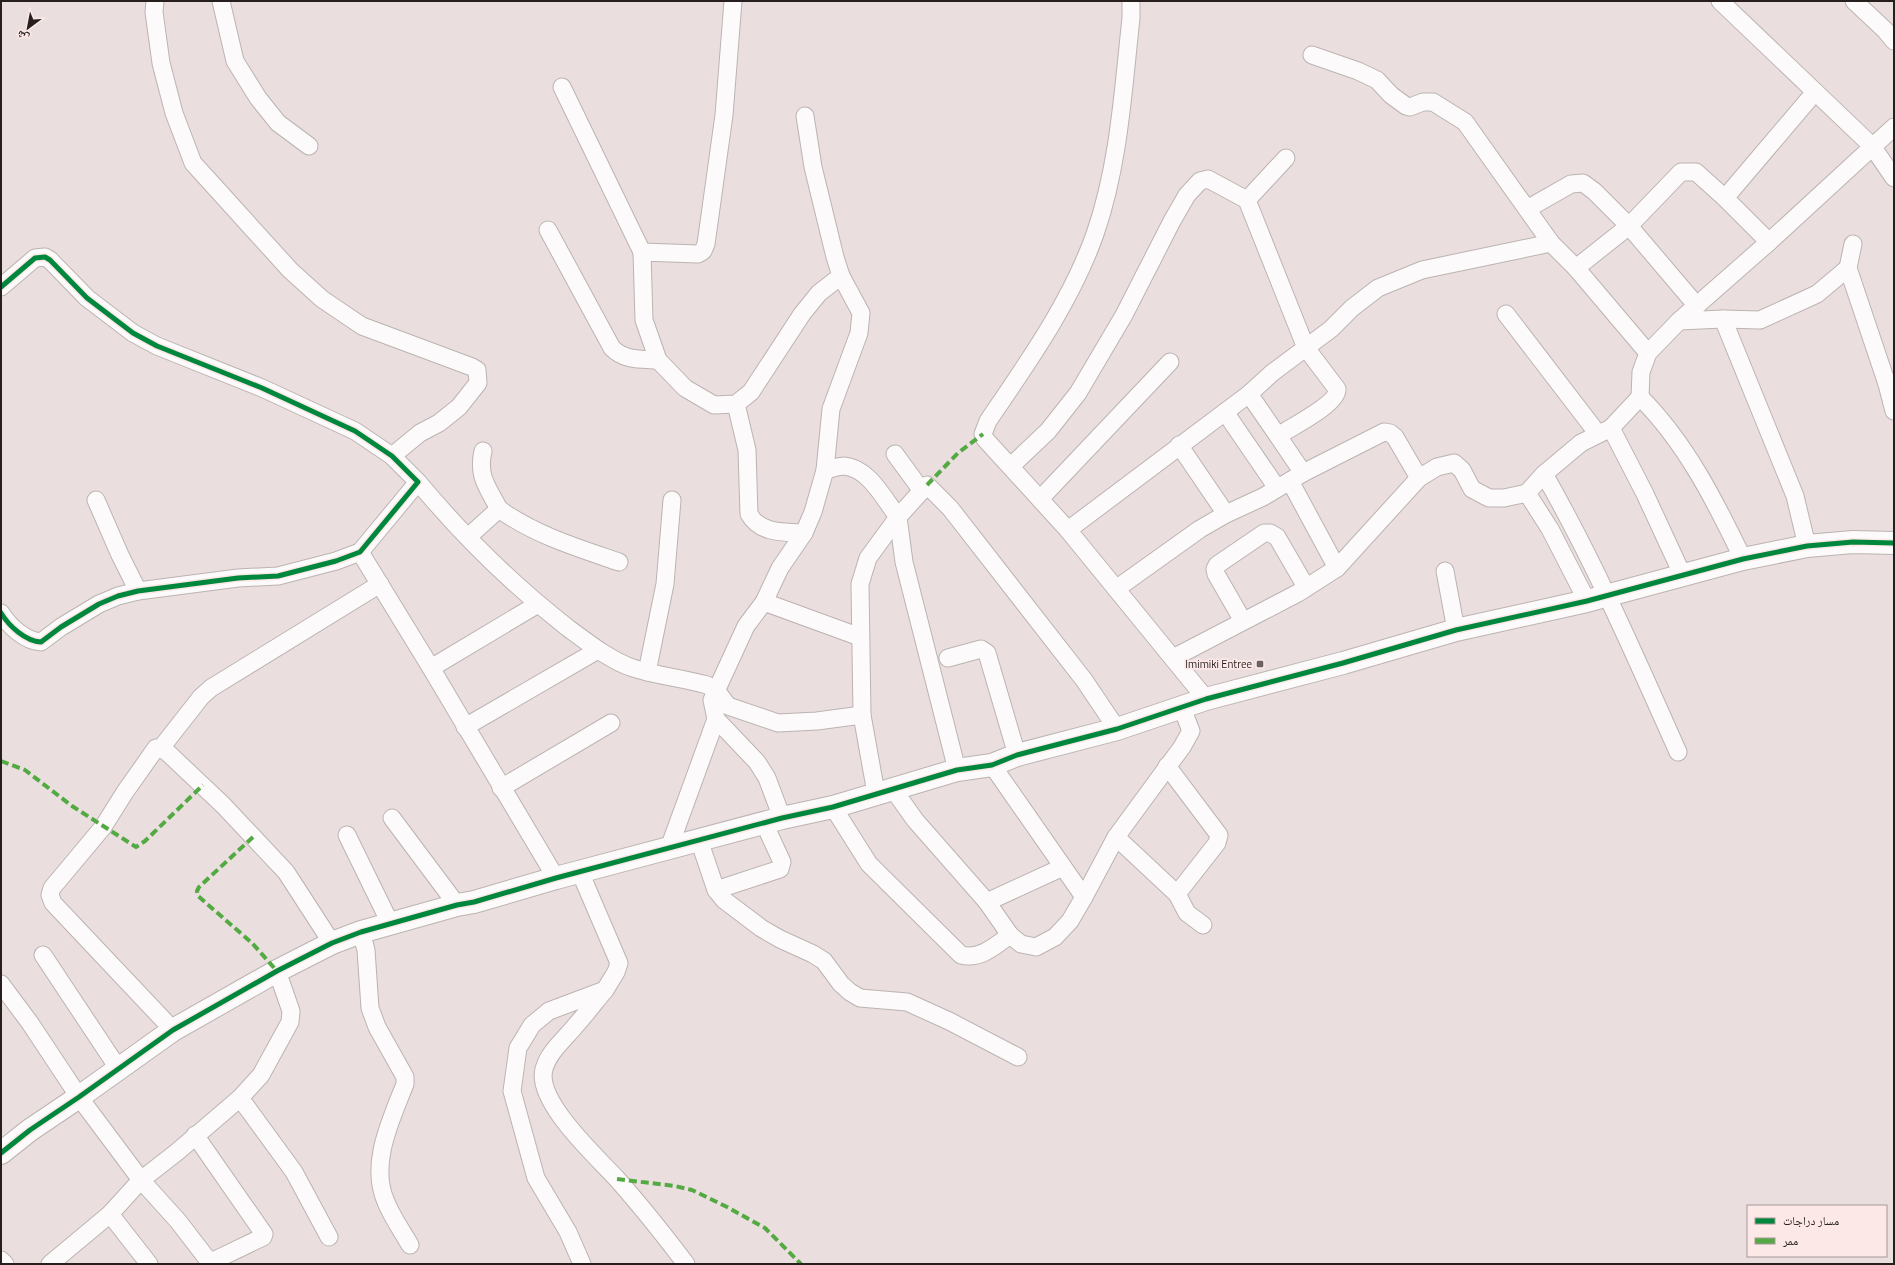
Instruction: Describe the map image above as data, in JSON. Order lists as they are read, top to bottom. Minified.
{"places":{"transit":["Imimiki Entree"]},"legend":["مسار دراجات","ممر"],"north":"bottom left"}
